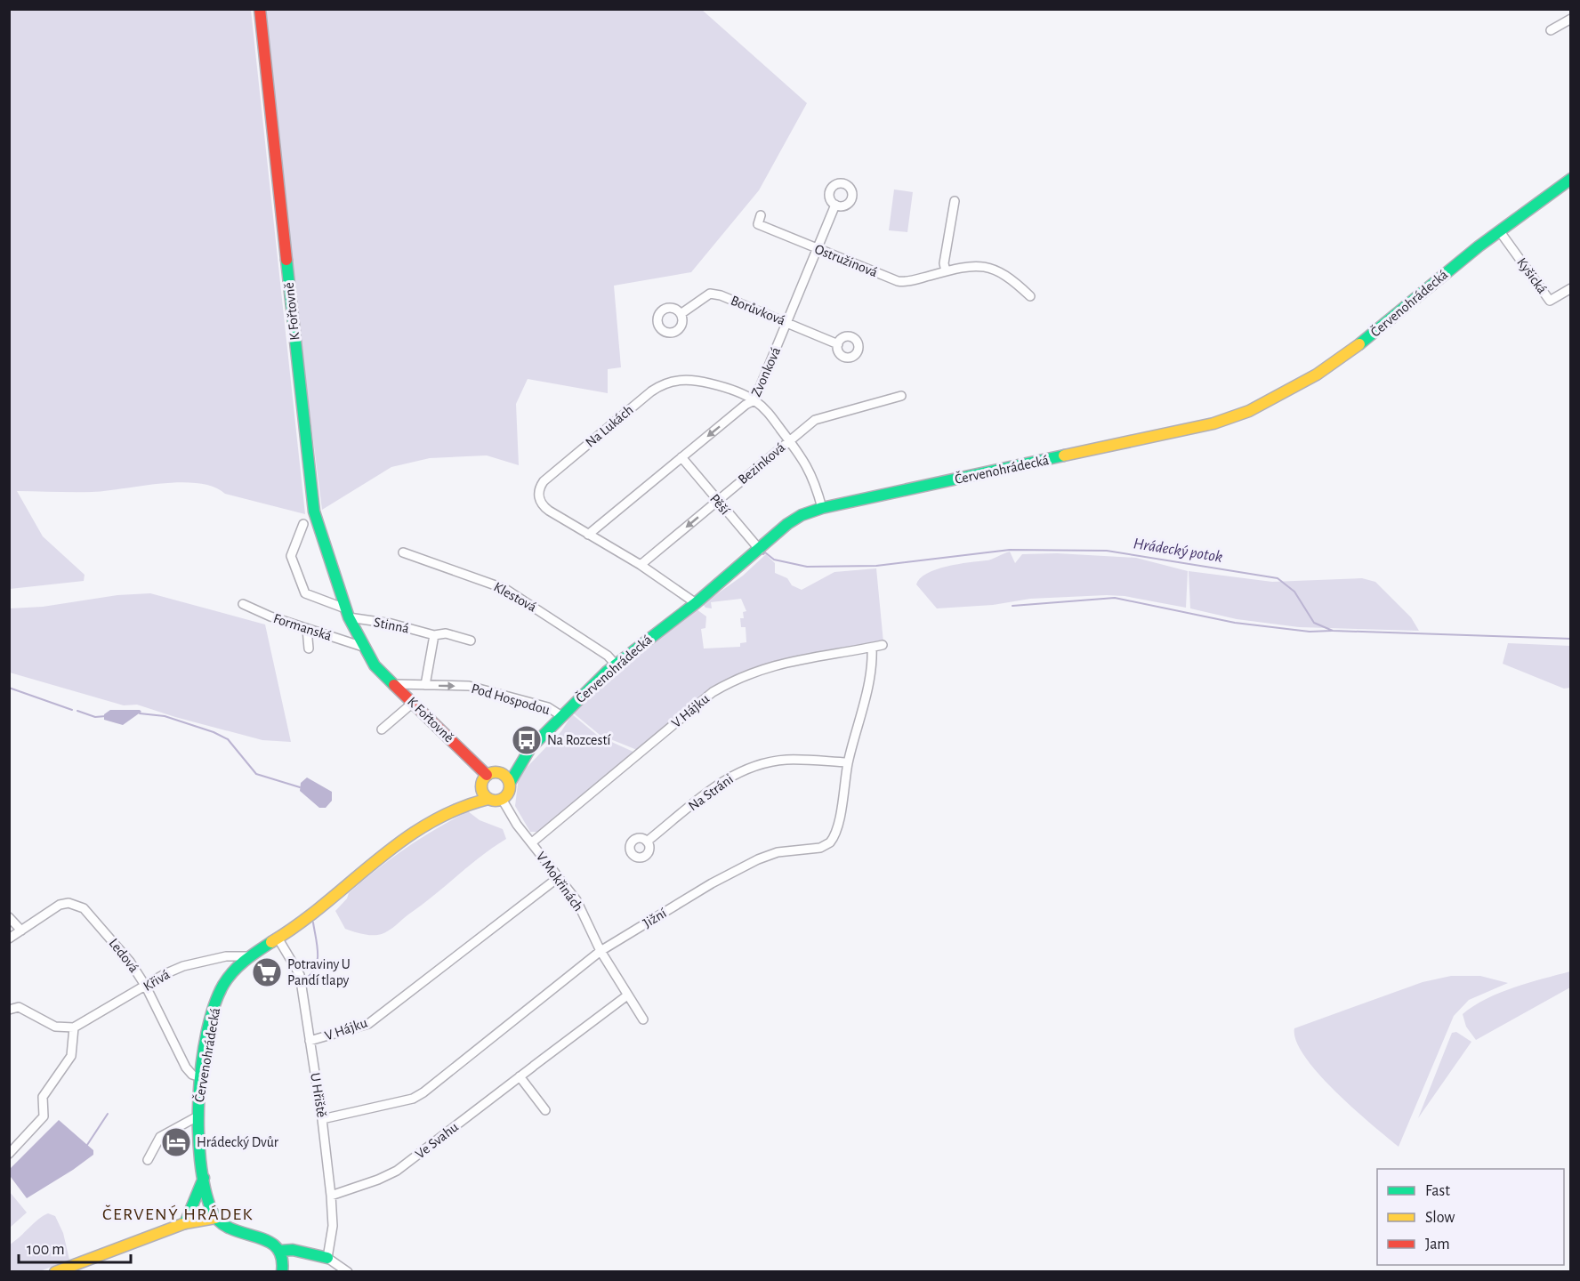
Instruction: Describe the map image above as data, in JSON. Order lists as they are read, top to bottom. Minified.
{"streets":{"street":["Ostružinová","Kyšická","Červenohrádecká","Borůvková","K Fořtovně","Zvonková","Na Lukách","Bezinková","Pěší","Klestová","Stinná","Formanská","Pod Hospodou","V Hájku","Na Stráni","V Mokřinách","Jižní","Ledová","Křivá","U Hřiště","Ve Svahu"]},"crossings":[["Ostružinová","Zvonková"],["Kyšická","Červenohrádecká"],["Červenohrádecká","K Fořtovně"],["Červenohrádecká","Na Lukách"],["Červenohrádecká","Pěší"],["Červenohrádecká","Klestová"],["Červenohrádecká","Pod Hospodou"],["Červenohrádecká","V Mokřinách"],["Červenohrádecká","Ledová"],["Červenohrádecká","Křivá"],["Červenohrádecká","U Hřiště"],["Borůvková","Zvonková"],["K Fořtovně","Stinná"],["K Fořtovně","Formanská"],["K Fořtovně","Pod Hospodou"],["K Fořtovně","V Mokřinách"],["Zvonková","Na Lukách"],["Zvonková","Pěší"],["Na Lukách","Bezinková"],["Bezinková","Pěší"],["V Hájku","V Mokřinách"],["V Hájku","Jižní"],["V Hájku","U Hřiště"],["Na Stráni","Jižní"],["V Mokřinách","Jižní"],["V Mokřinách","Ve Svahu"],["Jižní","U Hřiště"],["Ledová","Křivá"],["U Hřiště","Ve Svahu"]],"one_way":["Pod Hospodou"],"districts":["ČERVENÝ HRÁDEK"],"water":["Hrádecký potok"],"places":{"bus stop":["Na Rozcestí"],"supermarket":["Potraviny U Pandí tlapy"],"hotel":["Hrádecký Dvůr"]},"legend":["Fast","Slow","Jam"],"scale_bar":"100 m"}
